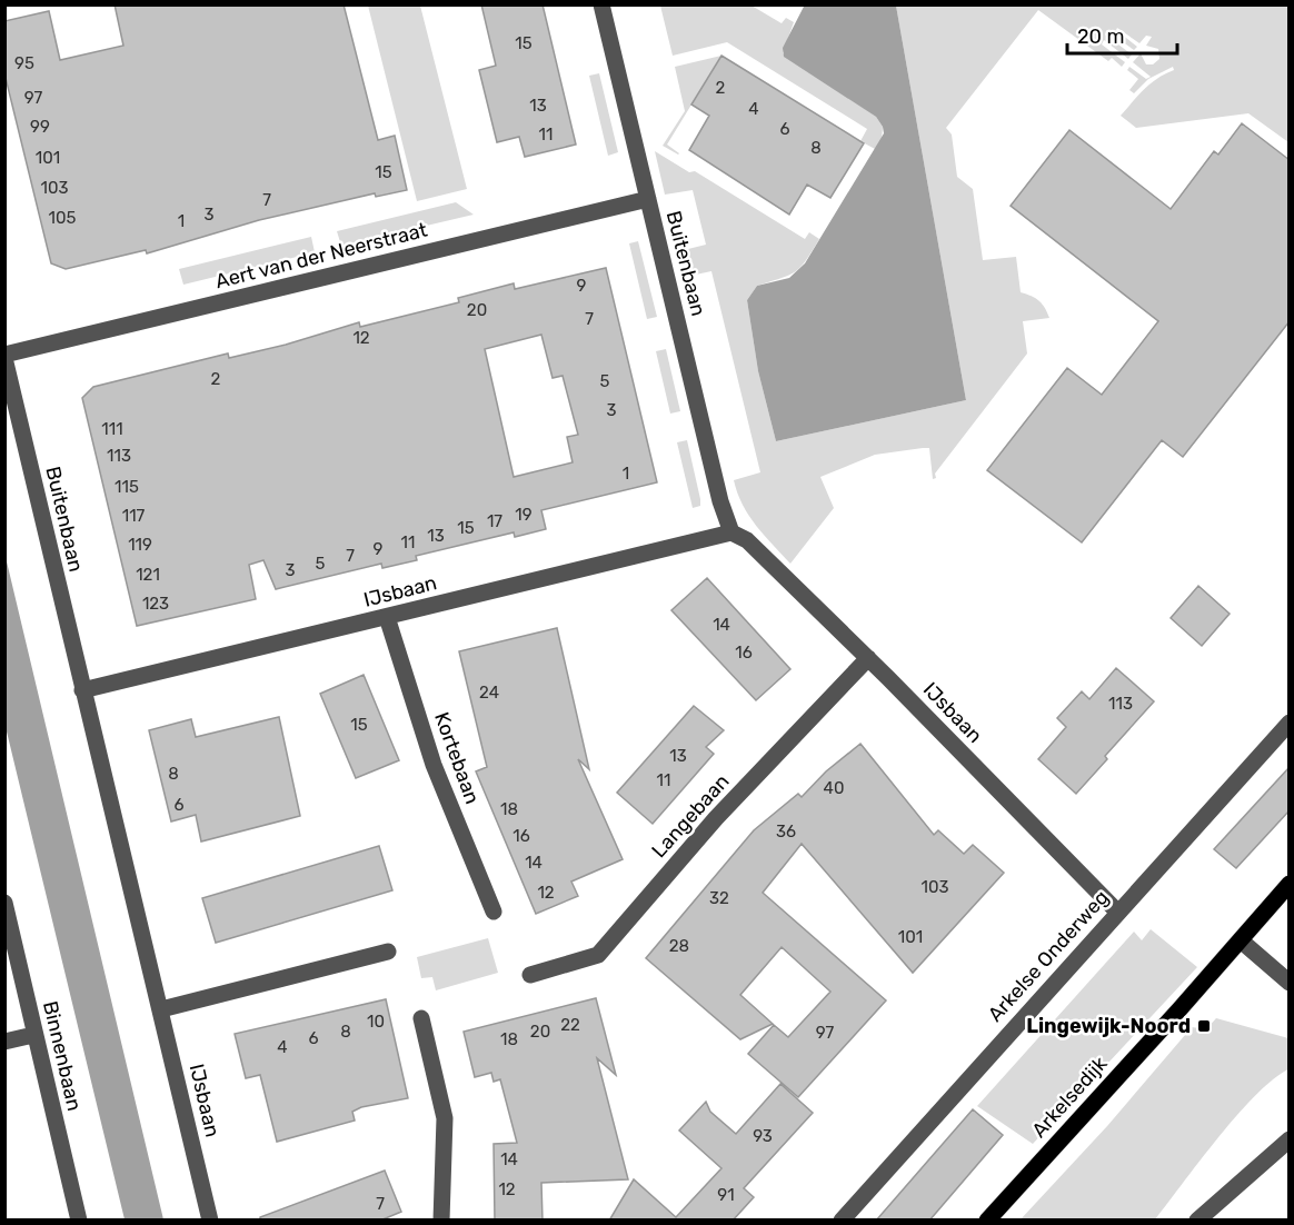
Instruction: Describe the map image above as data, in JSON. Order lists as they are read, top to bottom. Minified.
{"streets":{"main road":["Arkelsedijk"],"street":["Aert van der Neerstraat","Buitenbaan","IJsbaan","Kortebaan","Langebaan","Arkelse Onderweg","Binnenbaan"]},"crossings":[["Aert van der Neerstraat","Buitenbaan"],["Buitenbaan","IJsbaan"],["IJsbaan","Kortebaan"],["IJsbaan","Langebaan"],["IJsbaan","Arkelse Onderweg"]],"places":{"transit":["Lingewijk-Noord"]},"house_numbers":["15","95","2","97","13","4","99","6","11","8","101","15","103","7","3","105","1","9","20","7","12","2","5","3","111","113","1","115","19","117","17","15","13","11","119","9","7","5","3","121","123","14","16","24","113","15","13","8","11","40","6","18","36","16","14","103","12","32","101","28","10","22","8","20","97","6","18","4","93","14","12","91","7"],"scale_bar":"20 m"}
